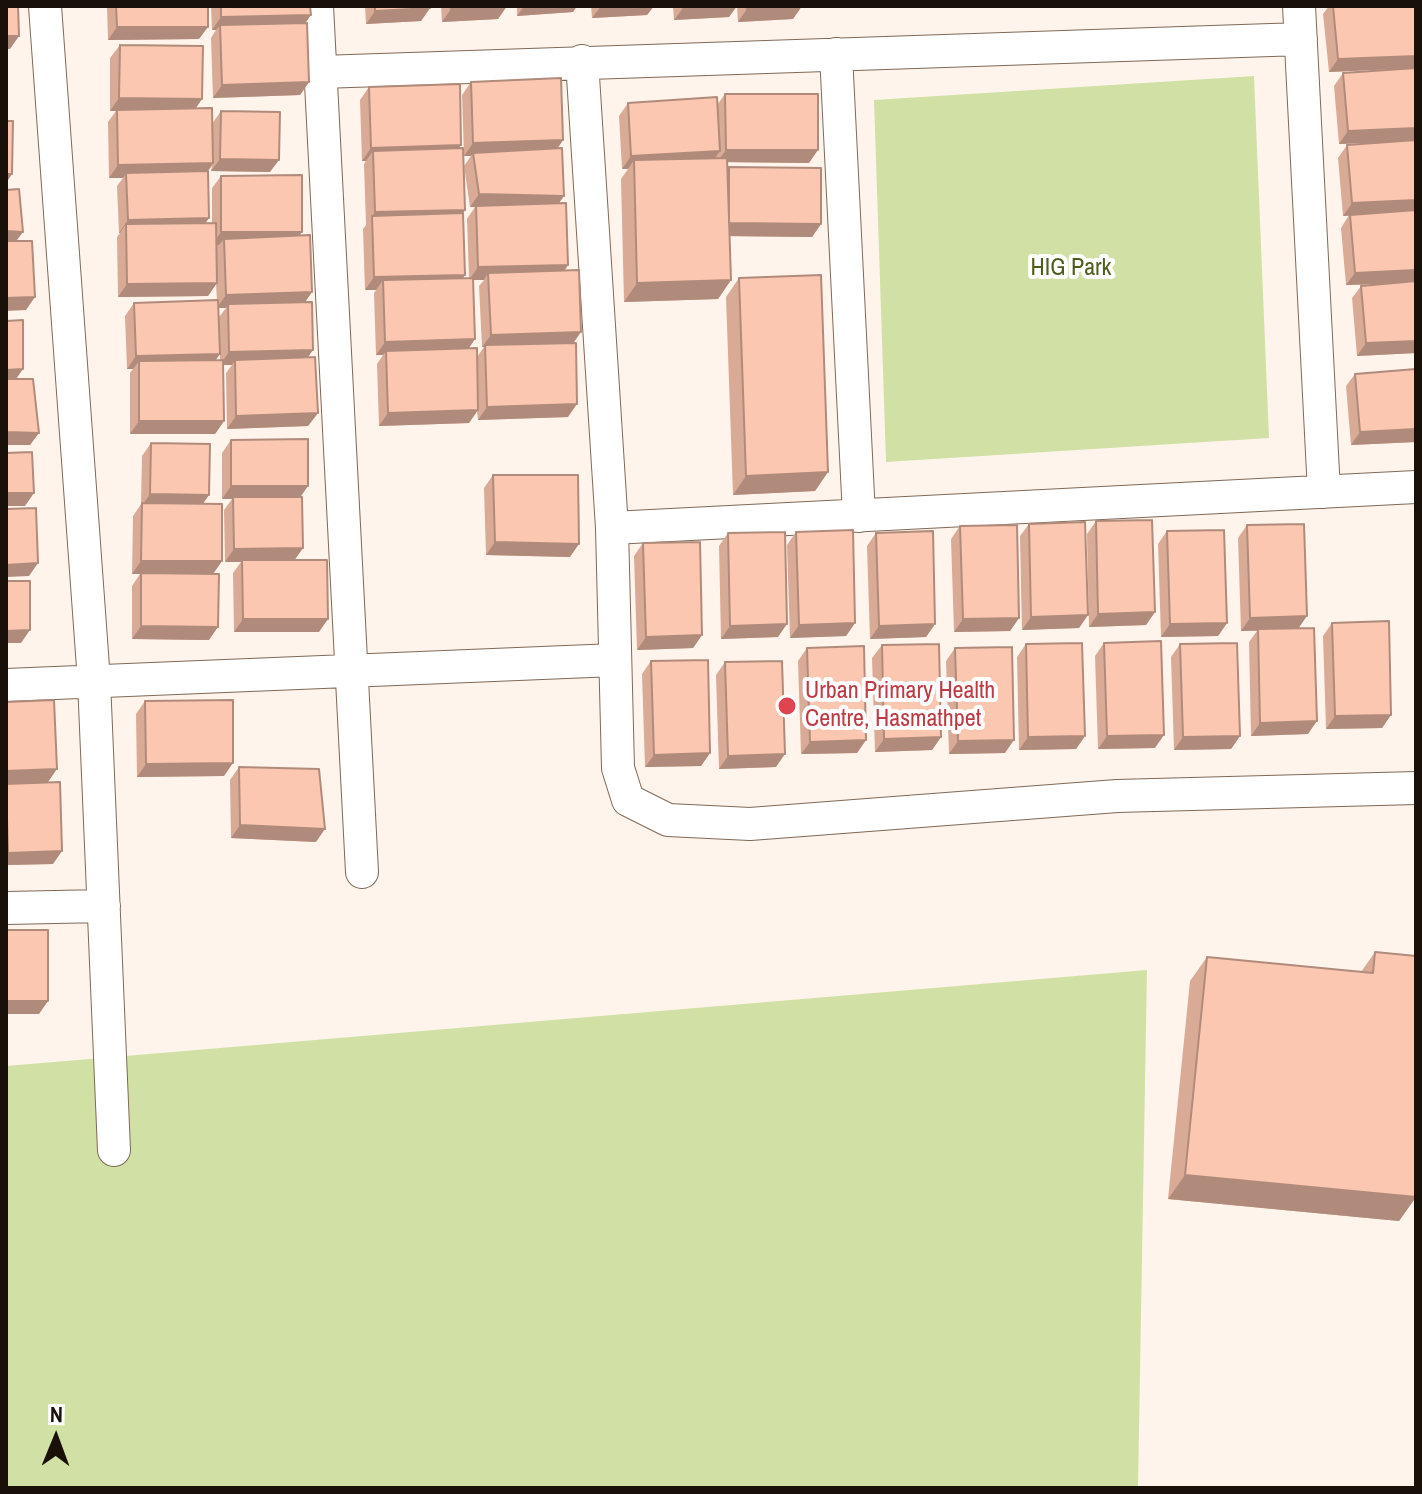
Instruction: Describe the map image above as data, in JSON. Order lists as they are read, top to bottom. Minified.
{"parks":["HIG Park"],"places":["Urban Primary Health Centre, Hasmathpet"],"north":"top"}
